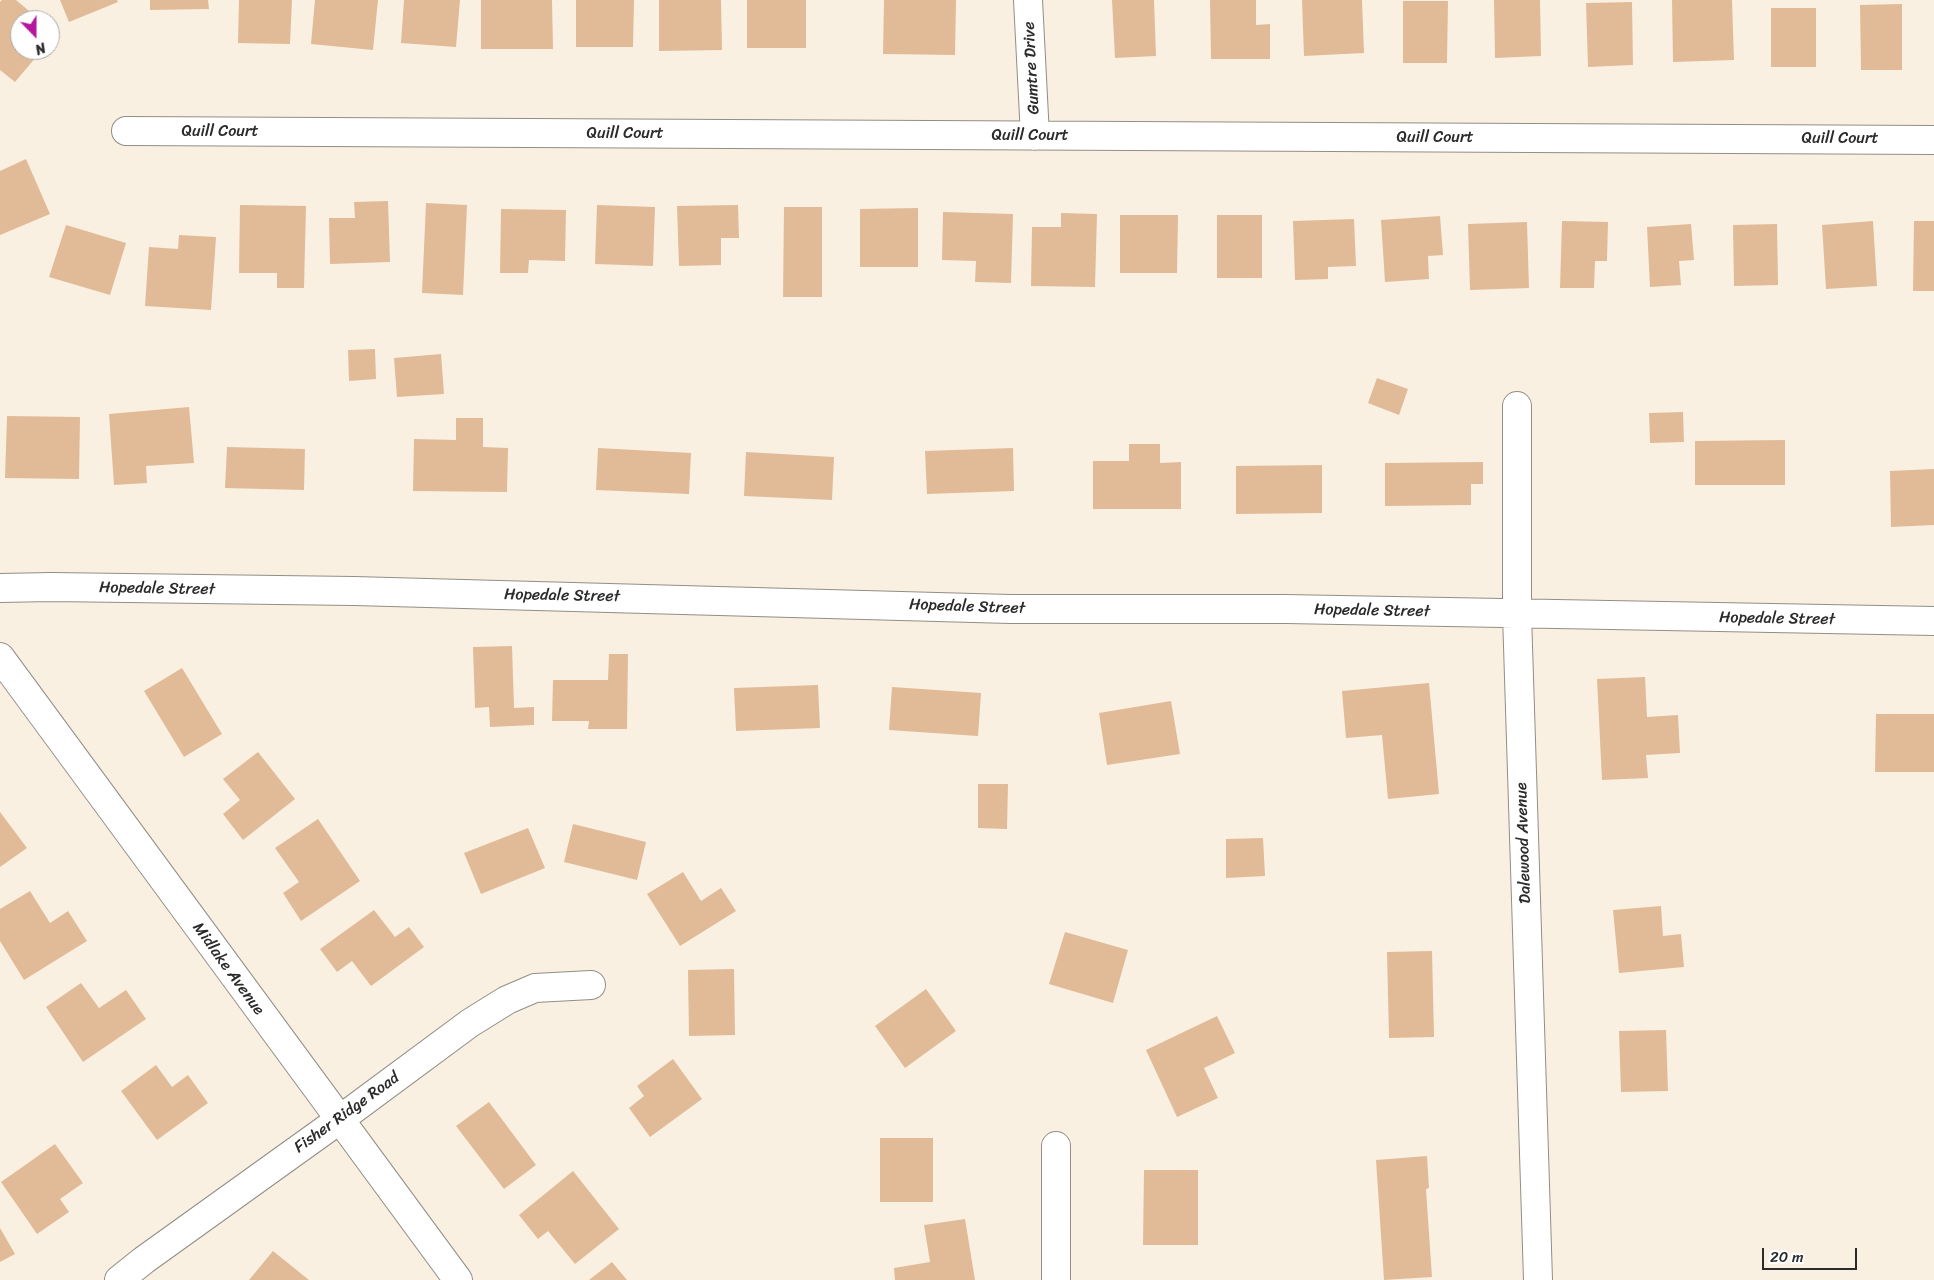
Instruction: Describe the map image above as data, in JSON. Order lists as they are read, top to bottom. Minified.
{"streets":{"street":["Gumtre Drive","Quill Court","Hopedale Street","Dalewood Avenue","Midlake Avenue","Fisher Ridge Road"]},"crossings":[["Gumtre Drive","Quill Court"],["Hopedale Street","Dalewood Avenue"],["Midlake Avenue","Fisher Ridge Road"]],"scale_bar":"20 m","north":"bottom"}
